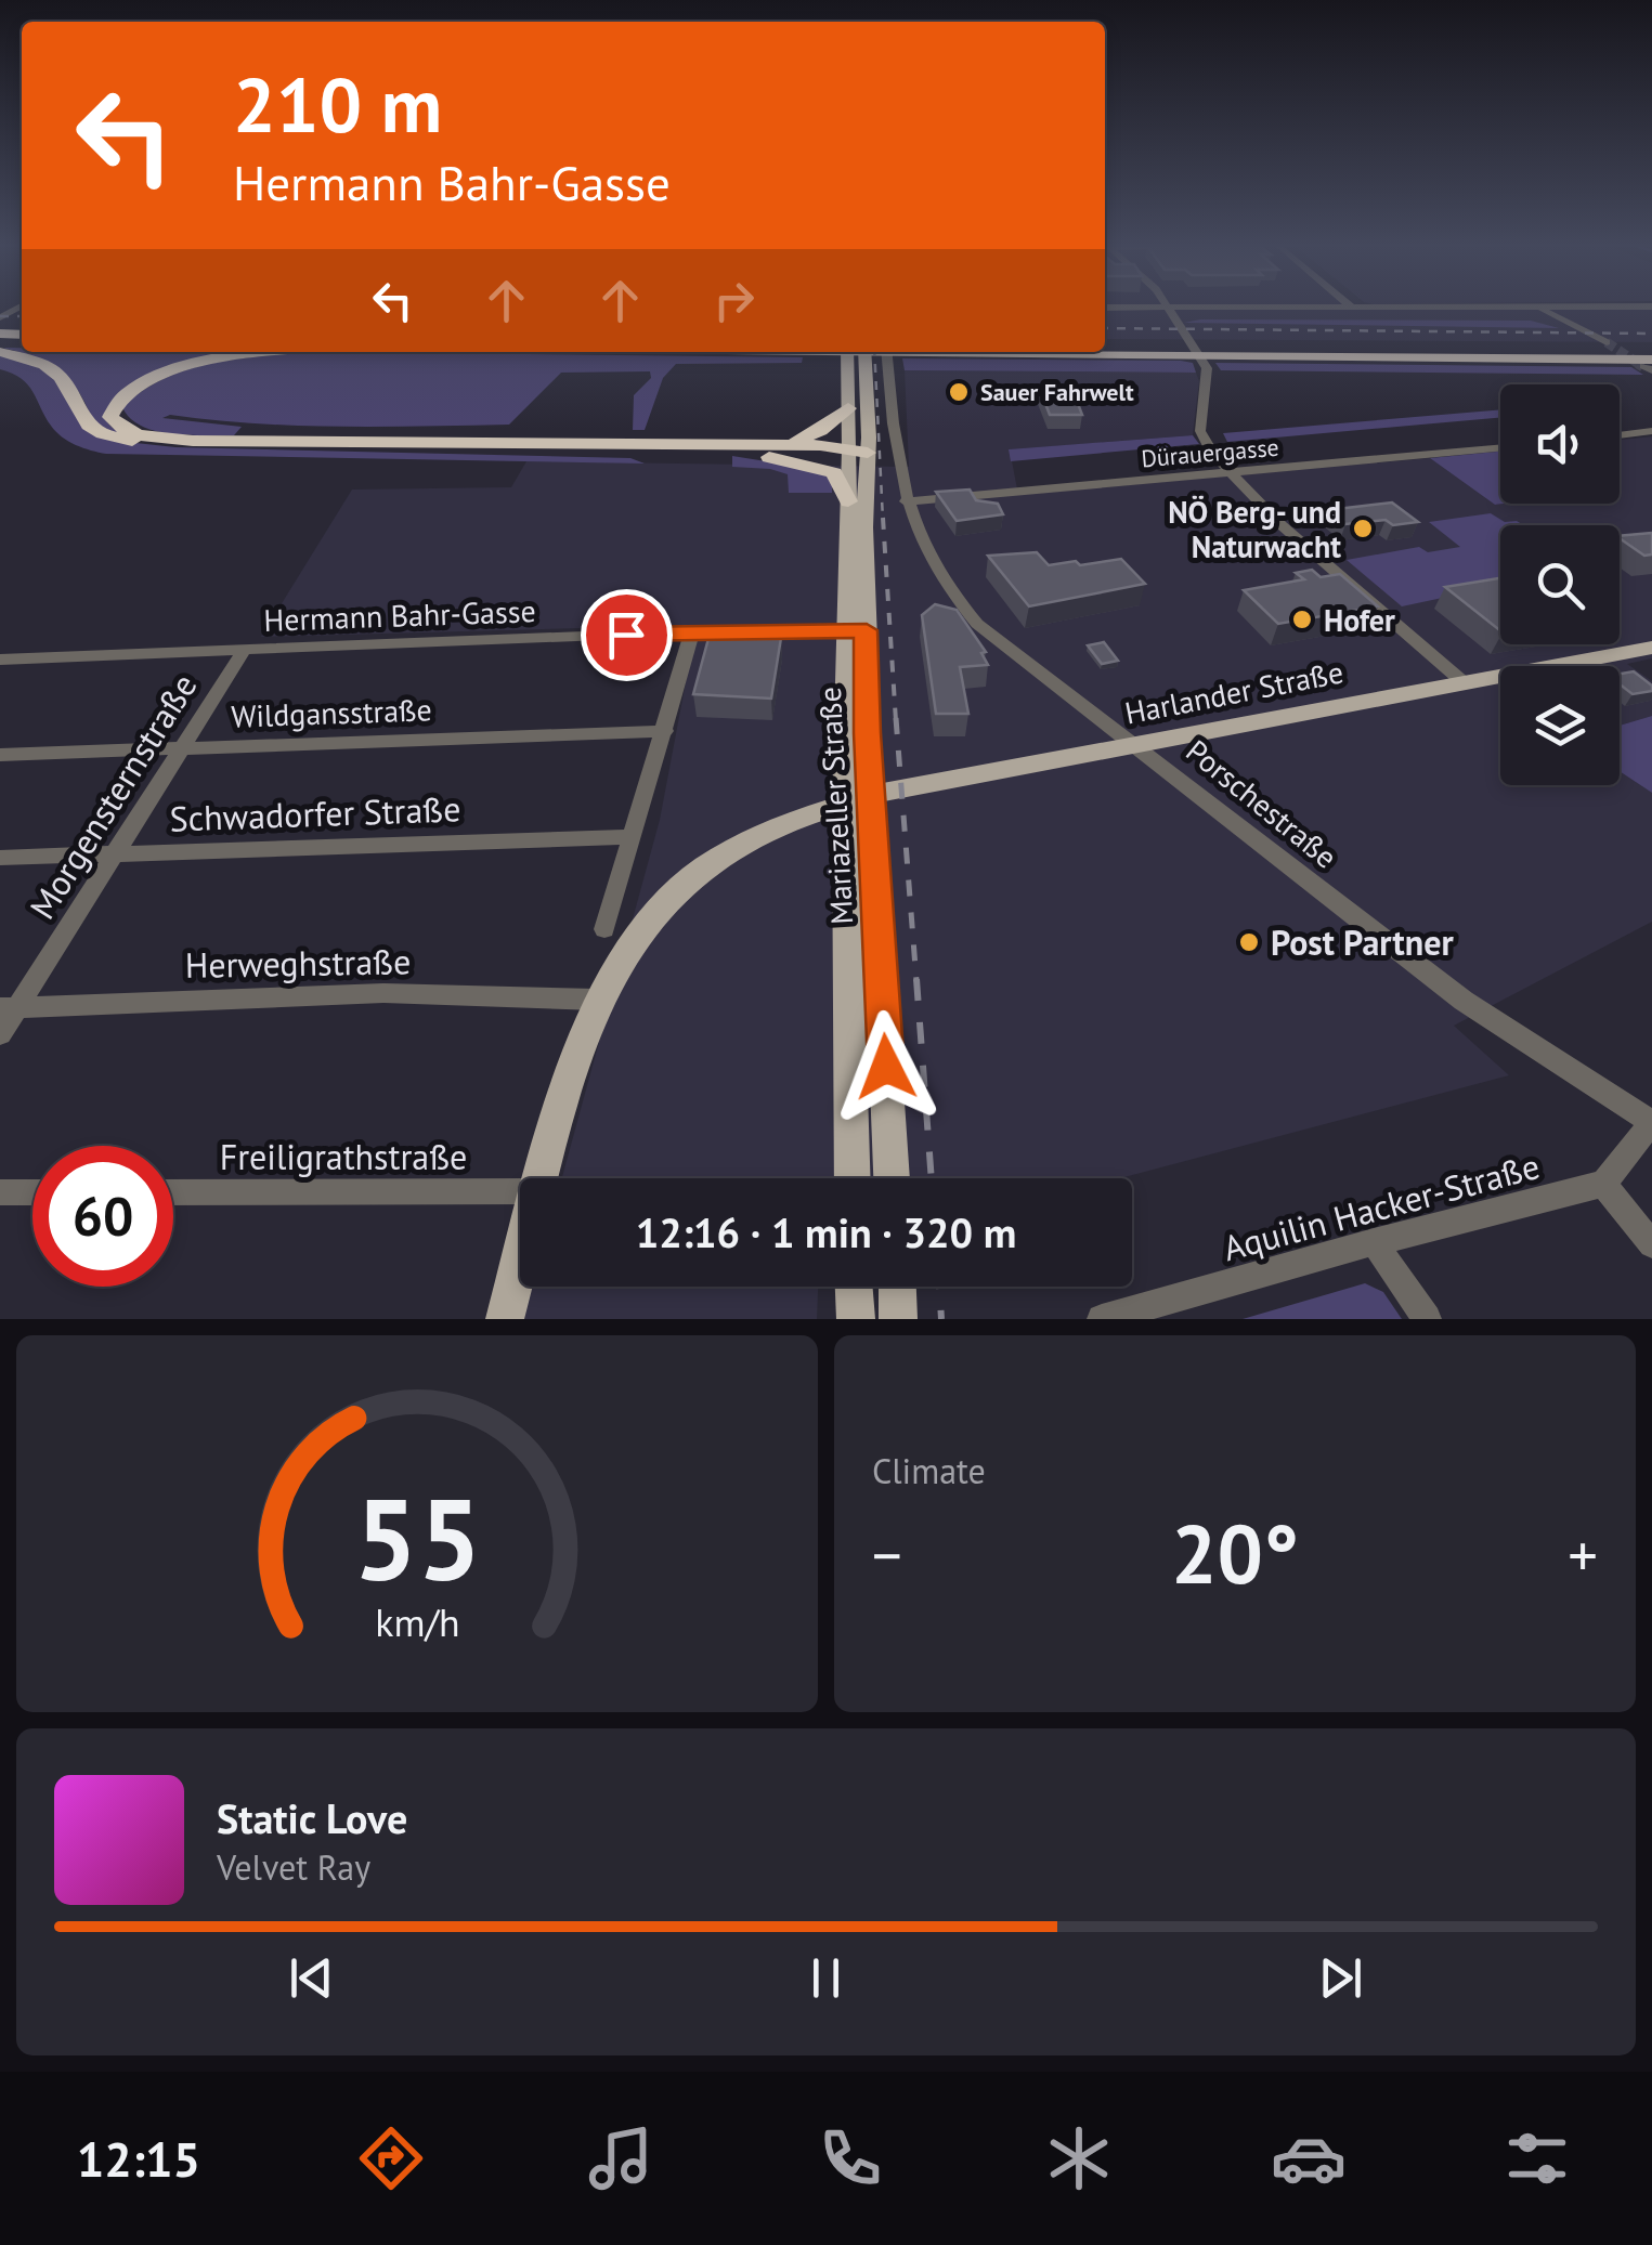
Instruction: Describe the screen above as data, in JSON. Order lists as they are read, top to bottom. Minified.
{"streets":{"main road":["Harlander Straße","Mariazeller Straße"],"street":["Dürauergasse","Hermann Bahr-Gasse","Wildgansstraße","Morgensternstraße","Porschestraße","Schwadorfer Straße","Herweghstraße","Freiligrathstraße","Aquilin Hacker-Straße"]},"crossings":[["Dürauergasse","Porschestraße"],["Hermann Bahr-Gasse","Morgensternstraße"],["Hermann Bahr-Gasse","Mariazeller Straße"],["Harlander Straße","Porschestraße"],["Harlander Straße","Herweghstraße"],["Wildgansstraße","Morgensternstraße"],["Morgensternstraße","Schwadorfer Straße"],["Morgensternstraße","Herweghstraße"]],"places":["Sauer Fahrwelt","NÖ Berg- und Naturwacht","Hofer","Post Partner"],"page":{"turn":["210 m","Hermann Bahr-Gasse"],"limit":"60","trip":"12:16 · 1 min · 320 m","tile":"Climate","heat":["−","20°","+"],"song":["Static Love","Velvet Ray"],"tabs":"12:15","gauge":["55","km/h"]}}
